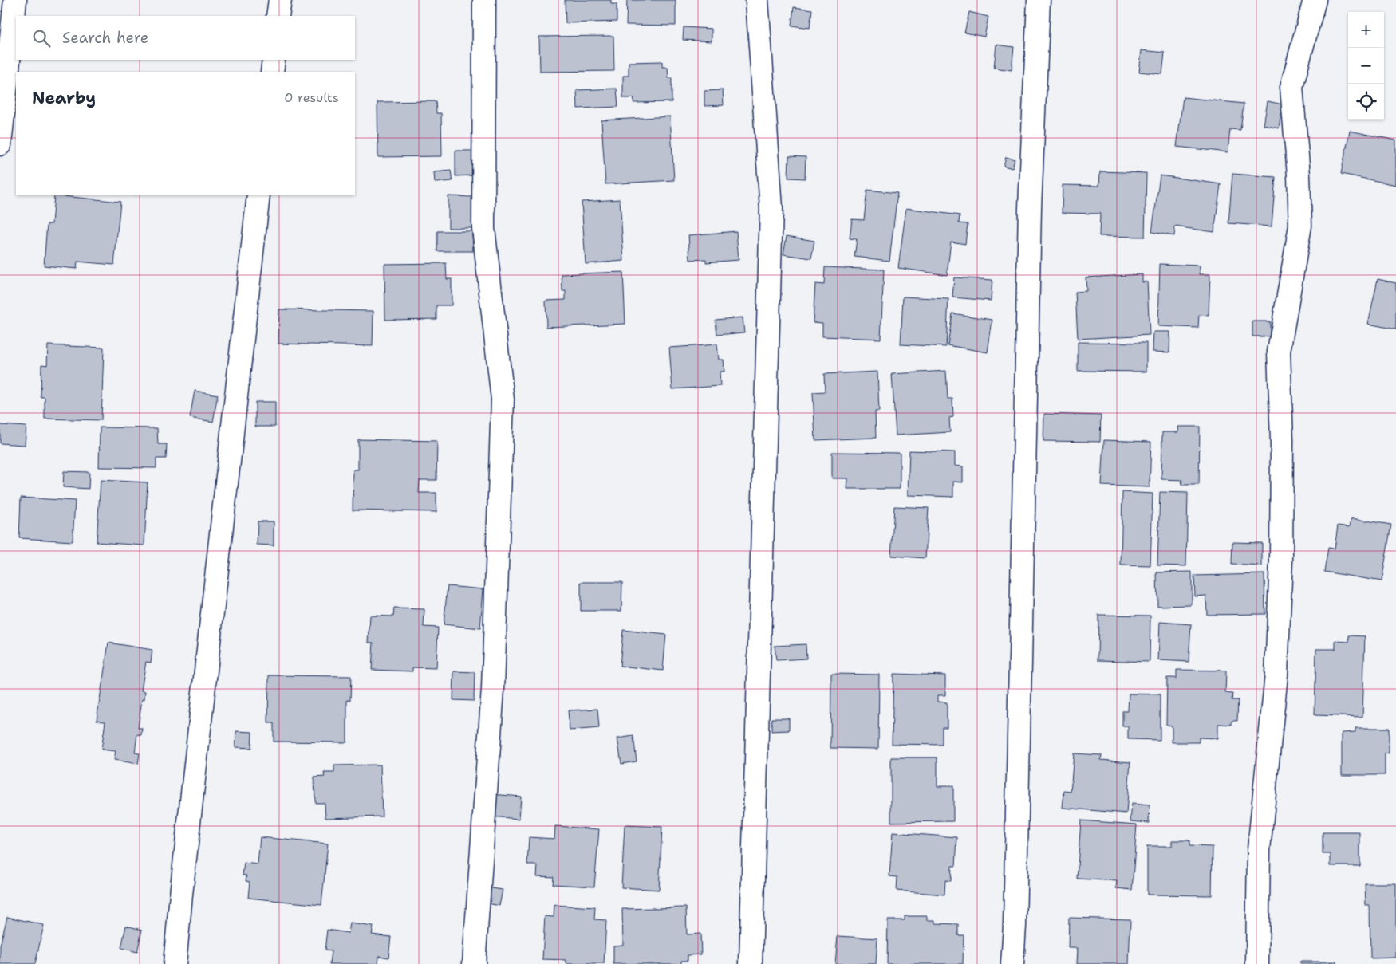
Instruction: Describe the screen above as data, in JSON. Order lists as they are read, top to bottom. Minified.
{"page":{"map_buttons":["+","−"],"search":"Search here","heading":["Nearby","0 results"]}}
